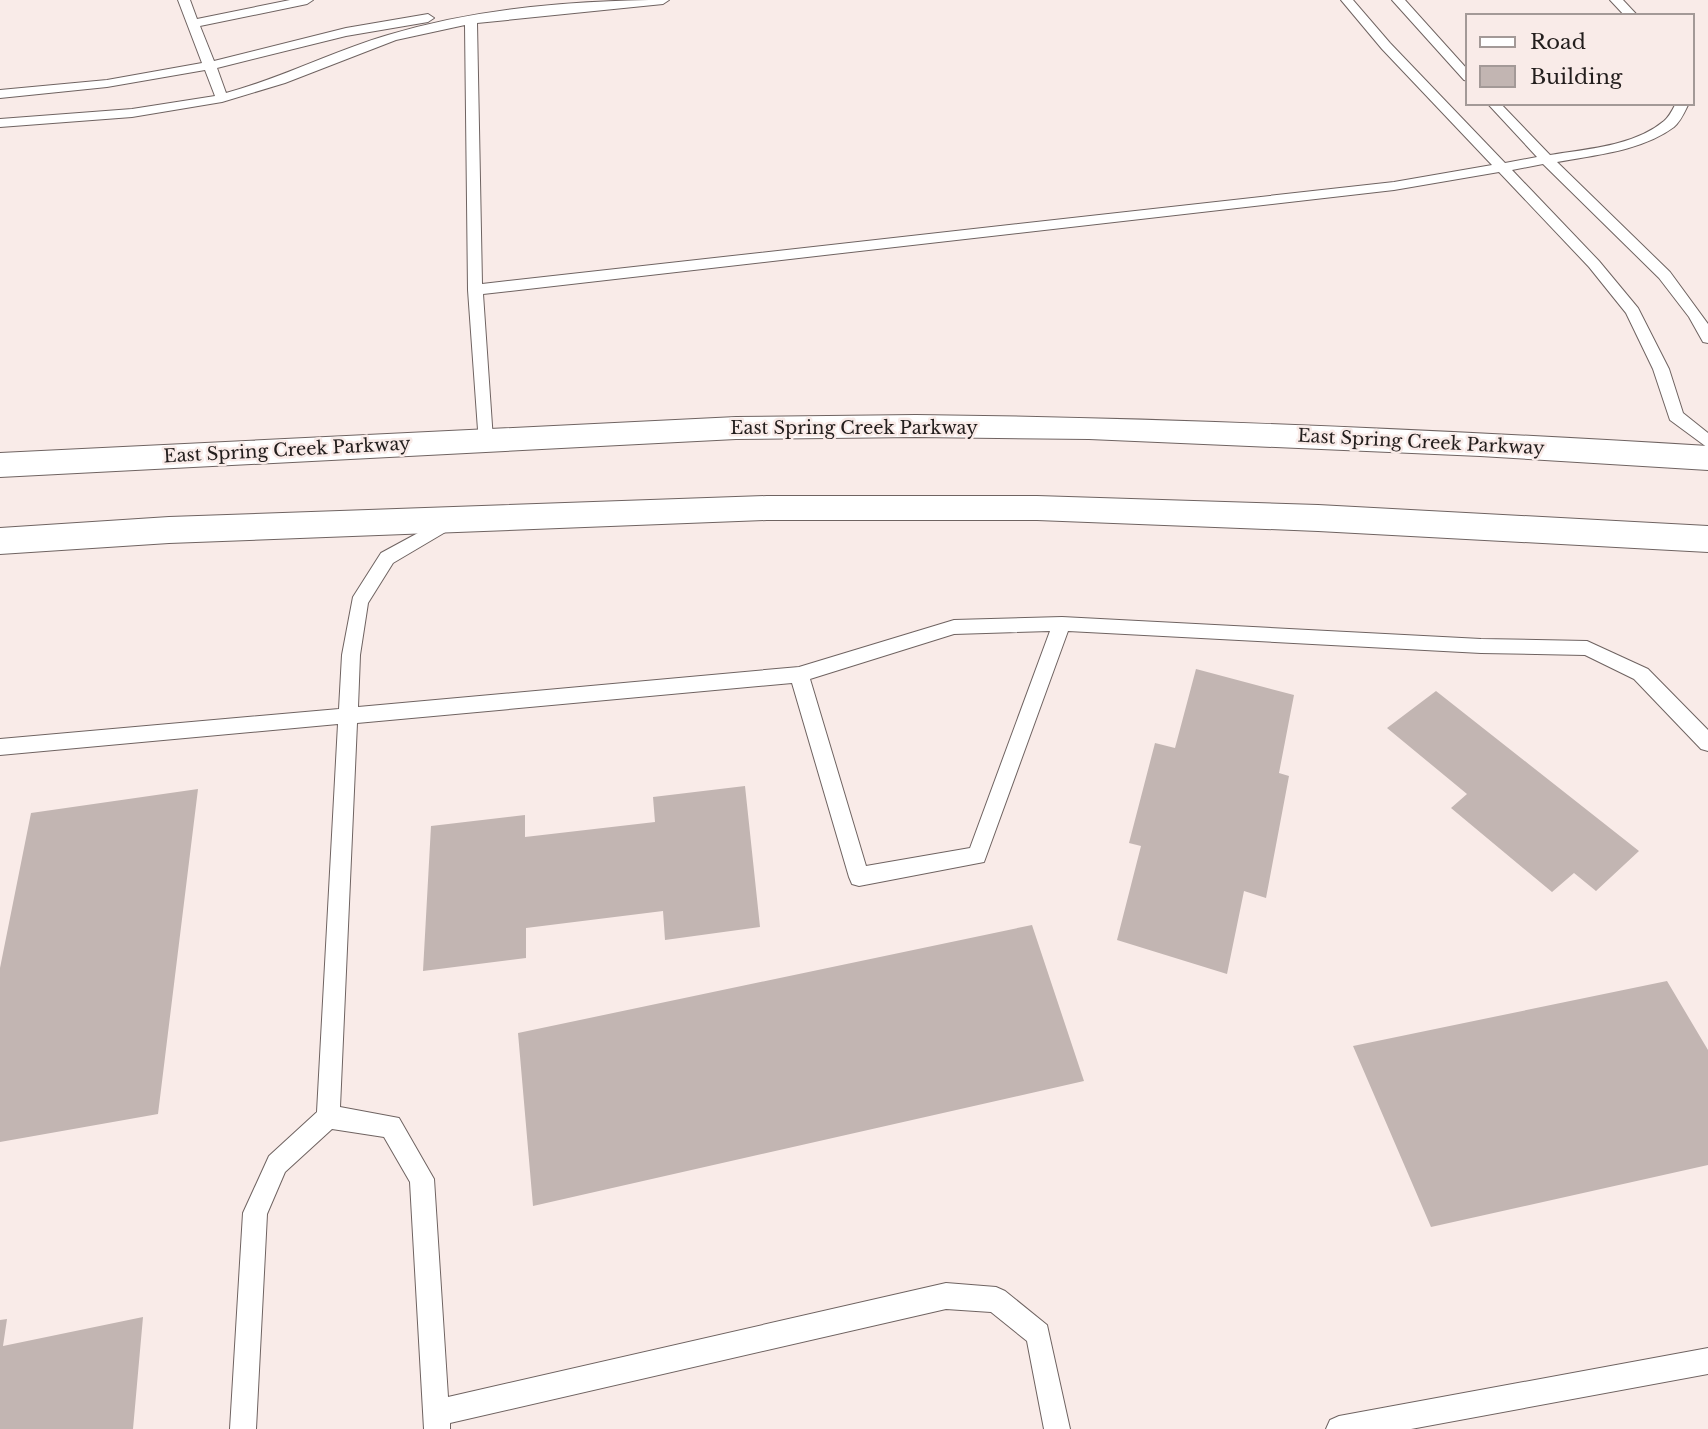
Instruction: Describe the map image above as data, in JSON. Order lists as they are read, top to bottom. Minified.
{"streets":{"main road":["East Spring Creek Parkway"]},"legend":["Road","Building"]}
